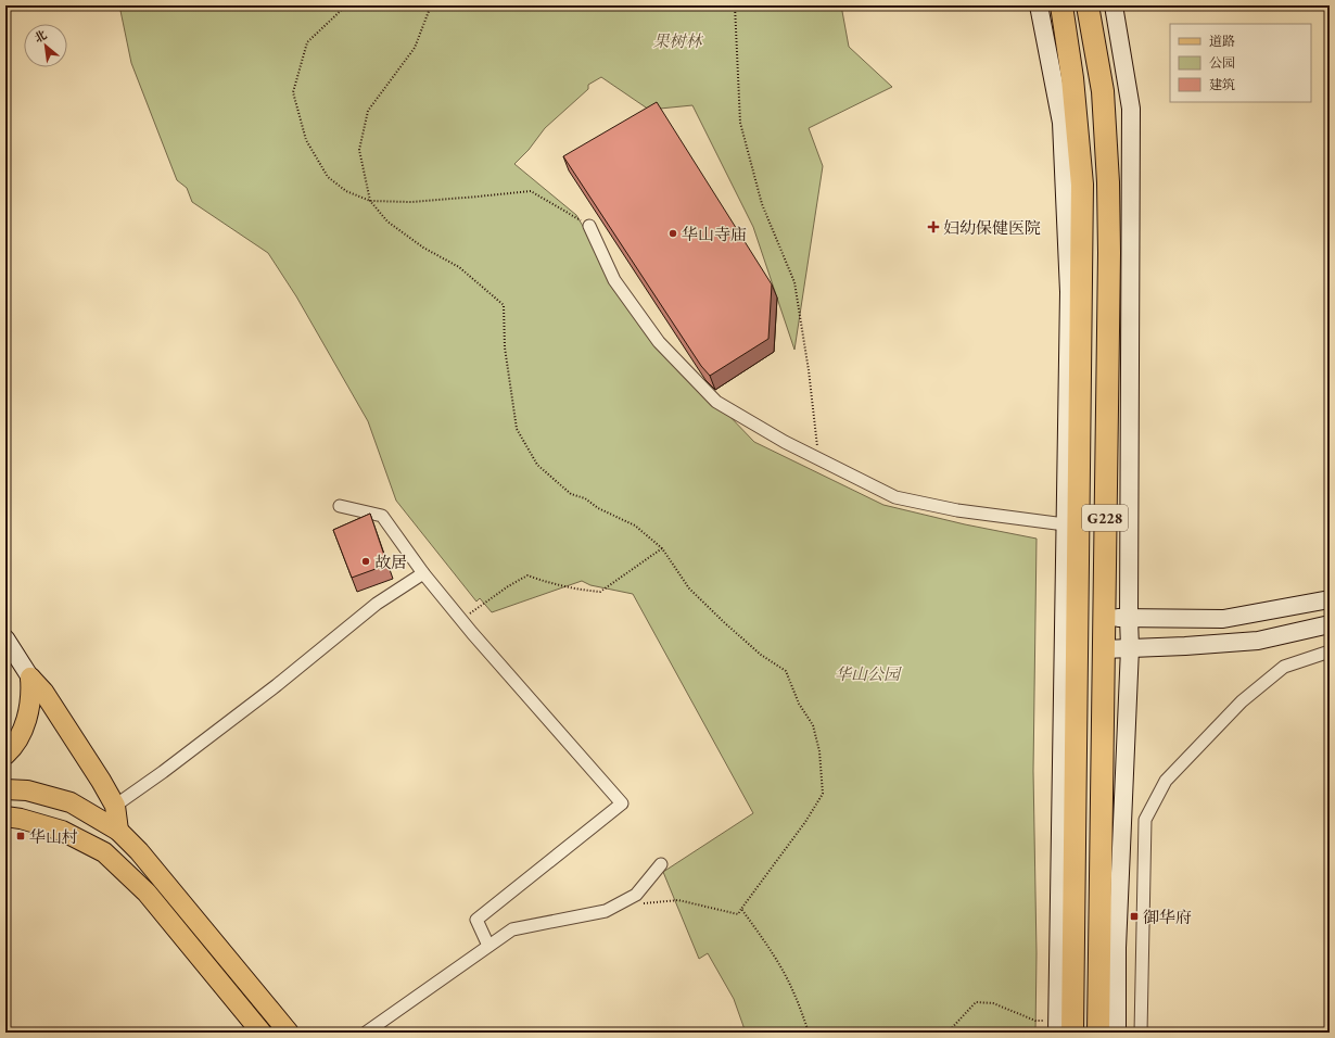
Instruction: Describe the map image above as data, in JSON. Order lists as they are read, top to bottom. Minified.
{"streets":{"highway":["G228"]},"parks":["果树林","华山公园"],"places":{"health":["妇幼保健医院"],"other":["华山寺庙","故居"],"transit":["华山村","御华府"]},"legend":["道路","公园","建筑"],"north":"top left"}
